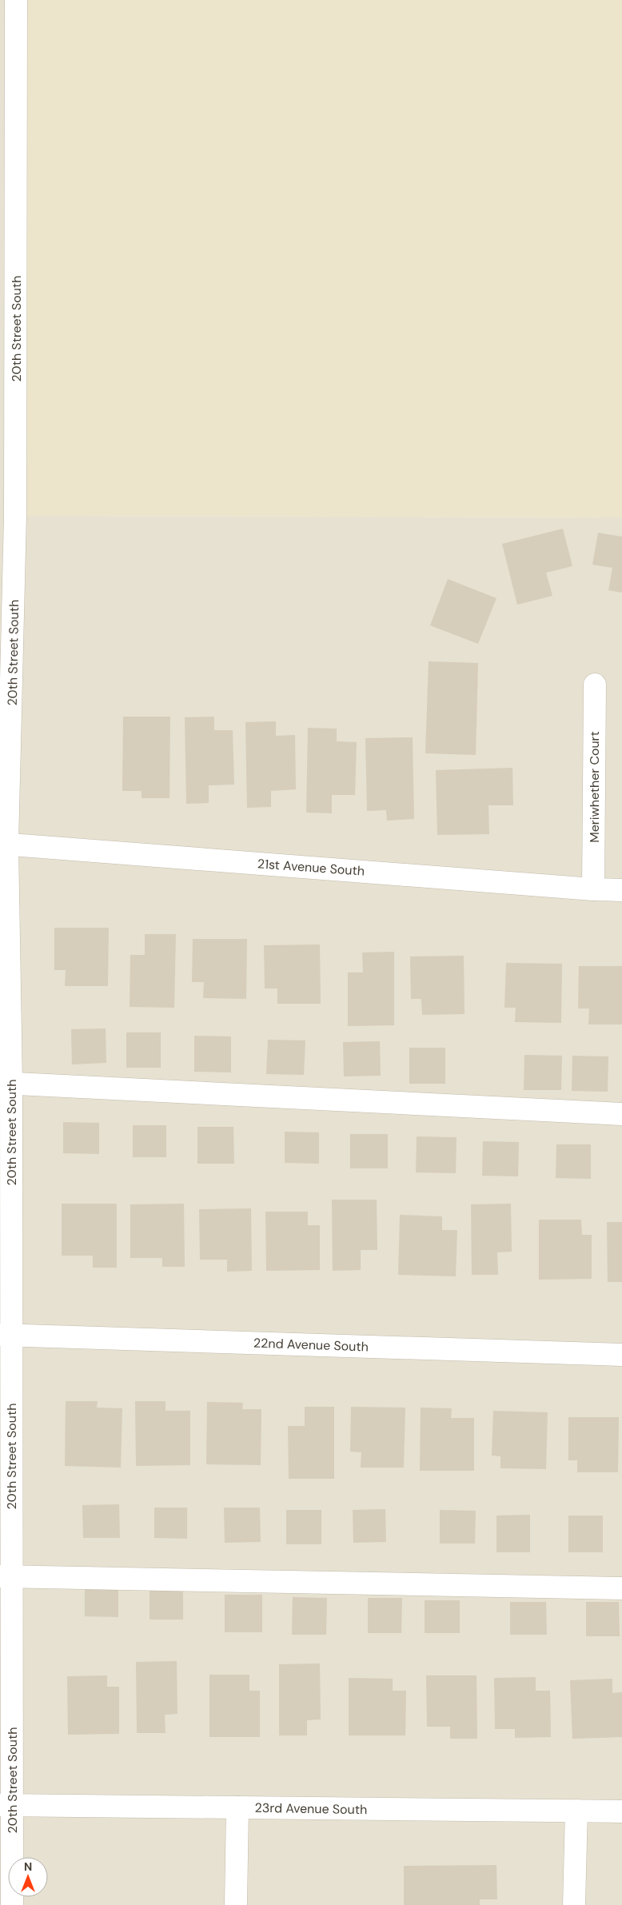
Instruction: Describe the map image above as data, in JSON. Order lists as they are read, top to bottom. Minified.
{"streets":{"street":["20th Street South","Meriwhether Court","21st Avenue South","22nd Avenue South","23rd Avenue South"]},"crossings":[["20th Street South","21st Avenue South"],["20th Street South","22nd Avenue South"],["20th Street South","23rd Avenue South"],["Meriwhether Court","21st Avenue South"]],"north":"top"}
